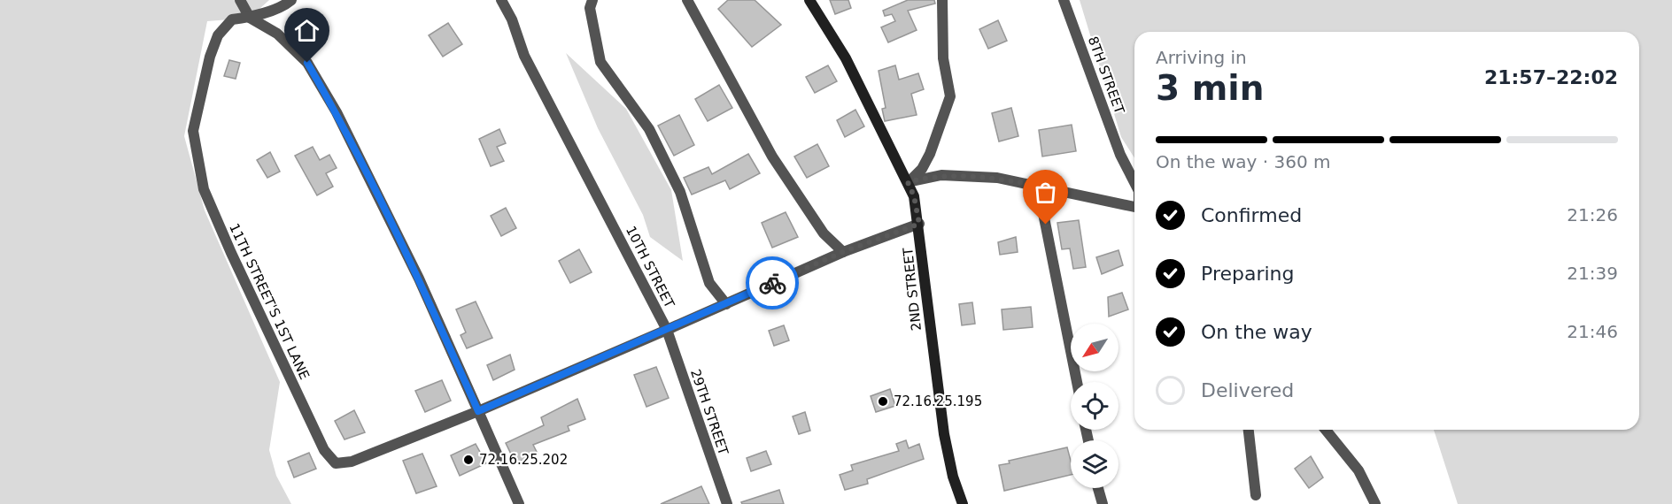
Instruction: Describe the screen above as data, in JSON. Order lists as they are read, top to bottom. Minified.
{"streets":{"main road":["2ND STREET"],"street":["8TH STREET","10TH STREET","11TH STREET'S 1ST LANE","29TH STREET"]},"crossings":[["8TH STREET","2ND STREET"],["10TH STREET","2ND STREET"],["10TH STREET","29TH STREET"]],"places":["72.16.25.195","72.16.25.202"],"north":"bottom left","page":{"heading":["3 min","Arriving in","21:57–22:02"],"bar":"On the way · 360 m","list":[["Confirmed","21:26"],["Preparing","21:39"],["On the way","21:46"],"Delivered"]}}
